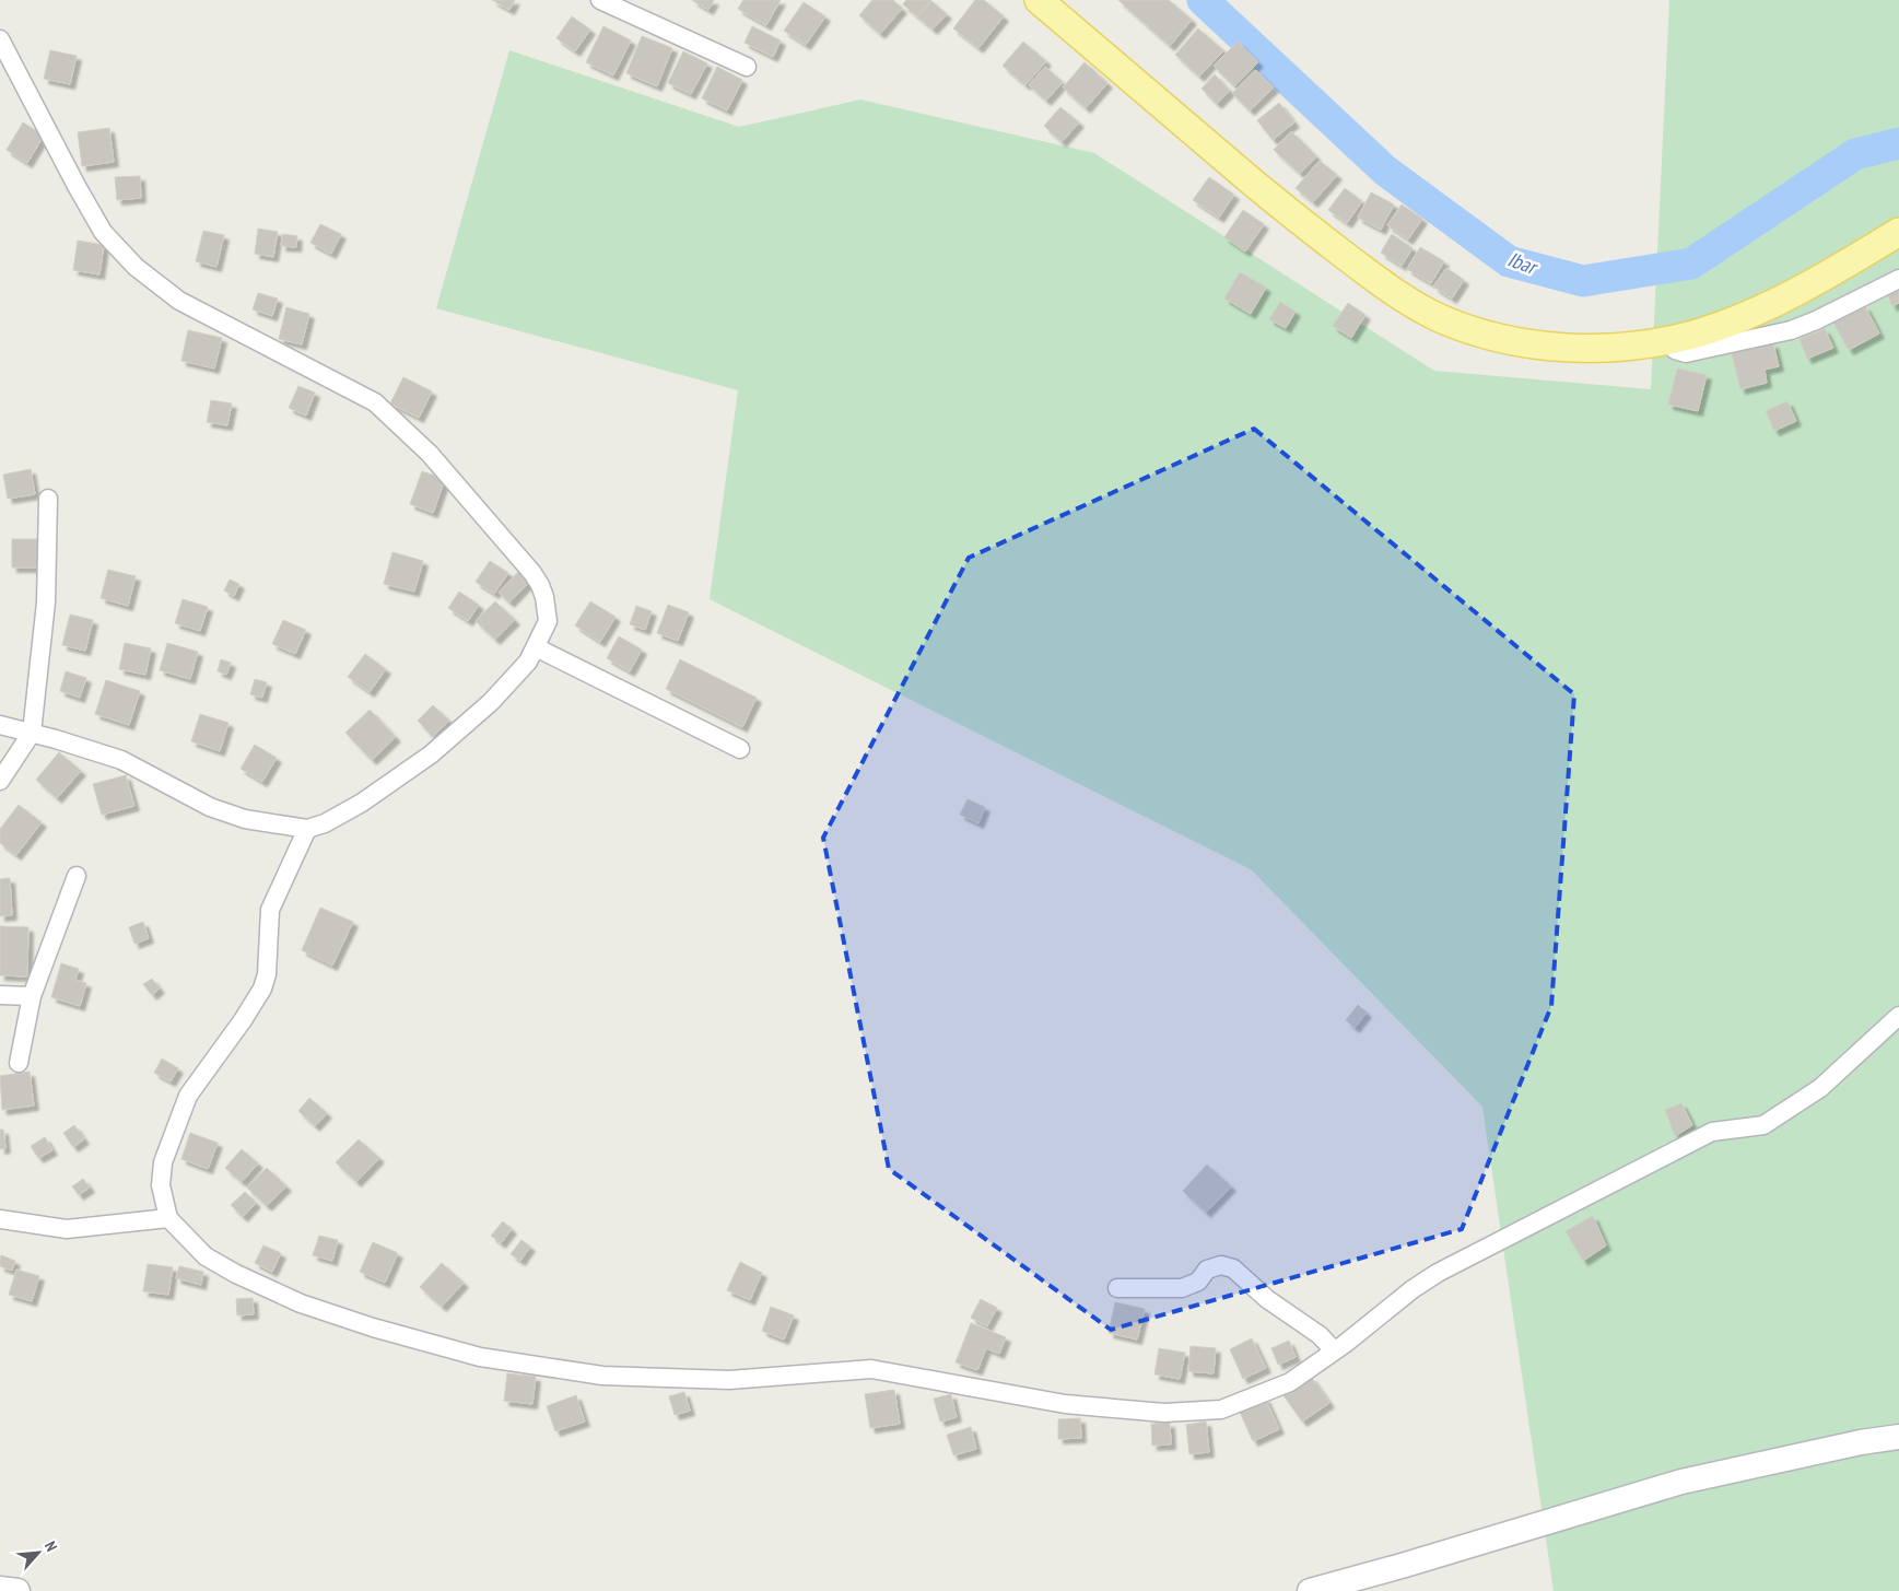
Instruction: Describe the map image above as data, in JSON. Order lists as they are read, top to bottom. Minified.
{"water":["Ibar"],"north":"top right"}
